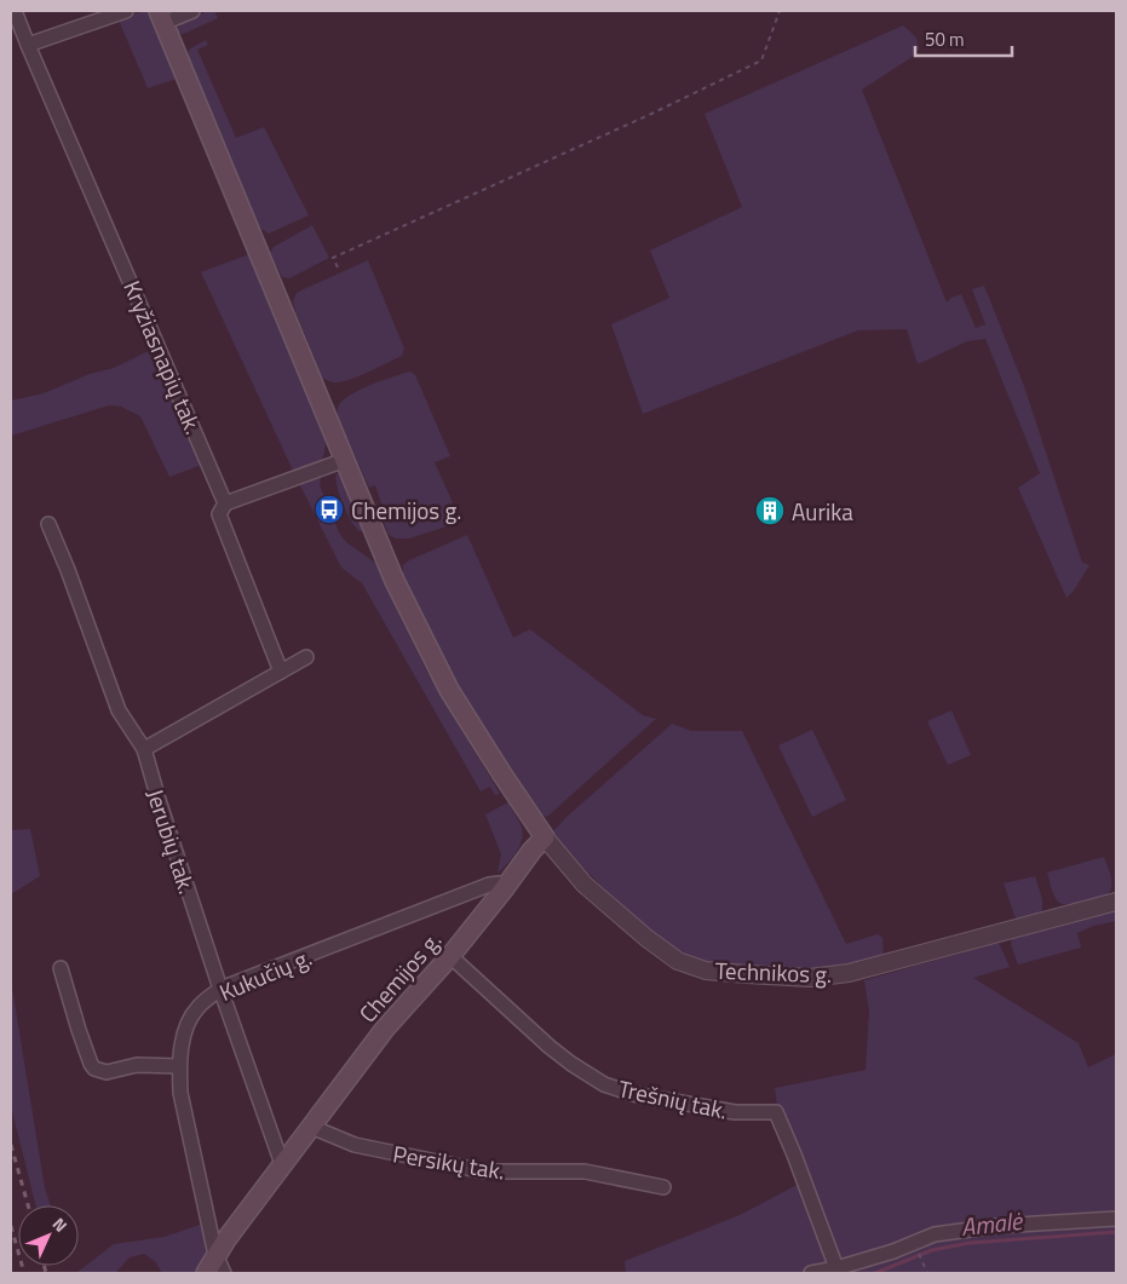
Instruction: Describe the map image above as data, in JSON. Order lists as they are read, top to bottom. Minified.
{"streets":{"main road":["Chemijos g."],"street":["Kryžiasnapių tak.","Jerubių tak.","Technikos g.","Kukučių g.","Trešnių tak.","Persikų tak."]},"crossings":[["Jerubių tak.","Kukučių g."],["Jerubių tak.","Chemijos g."],["Technikos g.","Chemijos g."],["Kukučių g.","Chemijos g."],["Chemijos g.","Trešnių tak."],["Chemijos g.","Persikų tak."]],"water":["Amalė"],"places":{"bus stop":["Chemijos g."],"building":["Aurika"]},"scale_bar":"50 m","north":"top right"}
